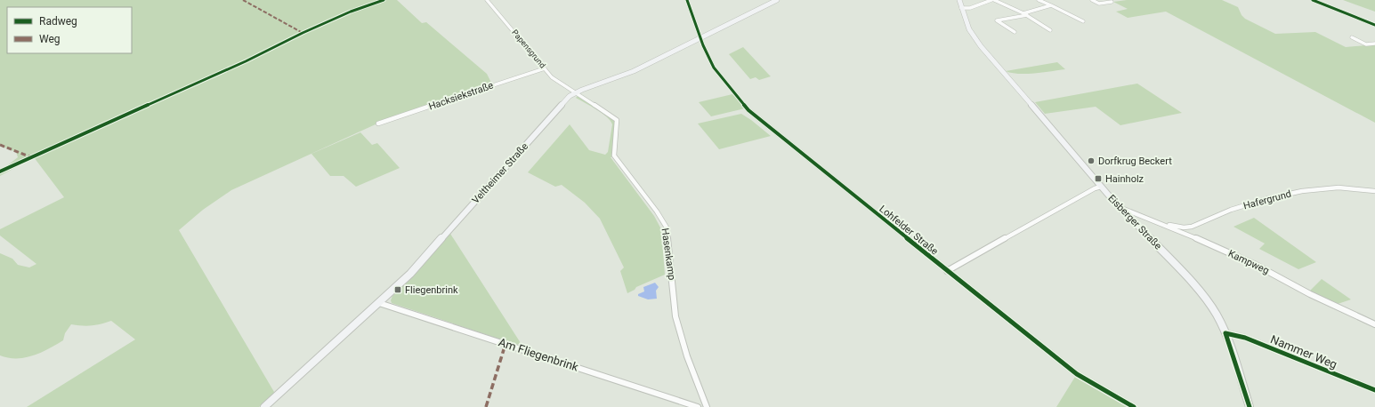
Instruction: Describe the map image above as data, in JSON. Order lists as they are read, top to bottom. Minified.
{"streets":{"main road":["Veltheimer Straße","Eisberger Straße"],"street":["Papensgrund","Hacksiekstraße","Hafergrund","Lohfelder Straße","Hasenkamp","Kampweg","Nammer Weg","Am Fliegenbrink"]},"crossings":[["Papensgrund","Hacksiekstraße"],["Papensgrund","Veltheimer Straße"],["Papensgrund","Hasenkamp"],["Veltheimer Straße","Lohfelder Straße"],["Veltheimer Straße","Hasenkamp"],["Veltheimer Straße","Am Fliegenbrink"],["Hafergrund","Kampweg"],["Eisberger Straße","Kampweg"],["Eisberger Straße","Nammer Weg"]],"places":{"other":["Dorfkrug Beckert"],"transit":["Hainholz","Fliegenbrink"]},"legend":["Radweg","Weg"]}
